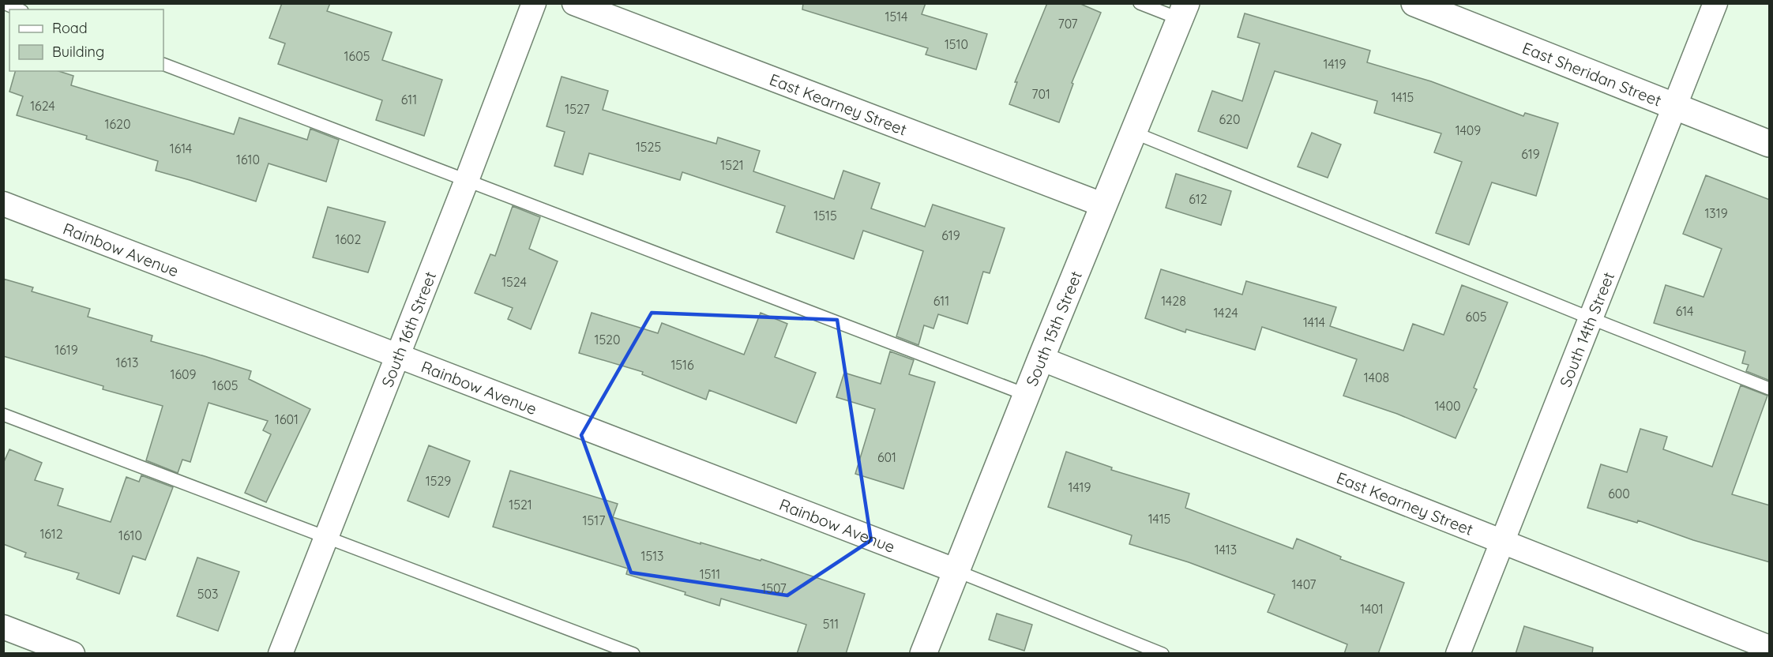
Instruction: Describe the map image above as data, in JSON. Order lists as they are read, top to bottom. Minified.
{"streets":{"main road":["East Sheridan Street","South 15th Street"],"street":["East Kearney Street","Rainbow Avenue","South 16th Street","South 14th Street"]},"crossings":[["East Sheridan Street","South 14th Street"],["East Kearney Street","South 15th Street"],["East Kearney Street","South 14th Street"],["Rainbow Avenue","South 16th Street"],["Rainbow Avenue","South 15th Street"]],"house_numbers":["1514","707","1510","1605","1419","701","1415","611","1624","1527","620","1620","1409","1525","1614","619","1610","1521","612","1319","1515","619","1602","1524","611","1428","614","1424","605","1414","1520","1619","1613","1516","1609","1408","1605","1400","1601","601","1529","1419","600","1521","1415","1517","1612","1610","1413","1513","1511","1407","1507","503","1401","511"],"legend":["Road","Building"]}
